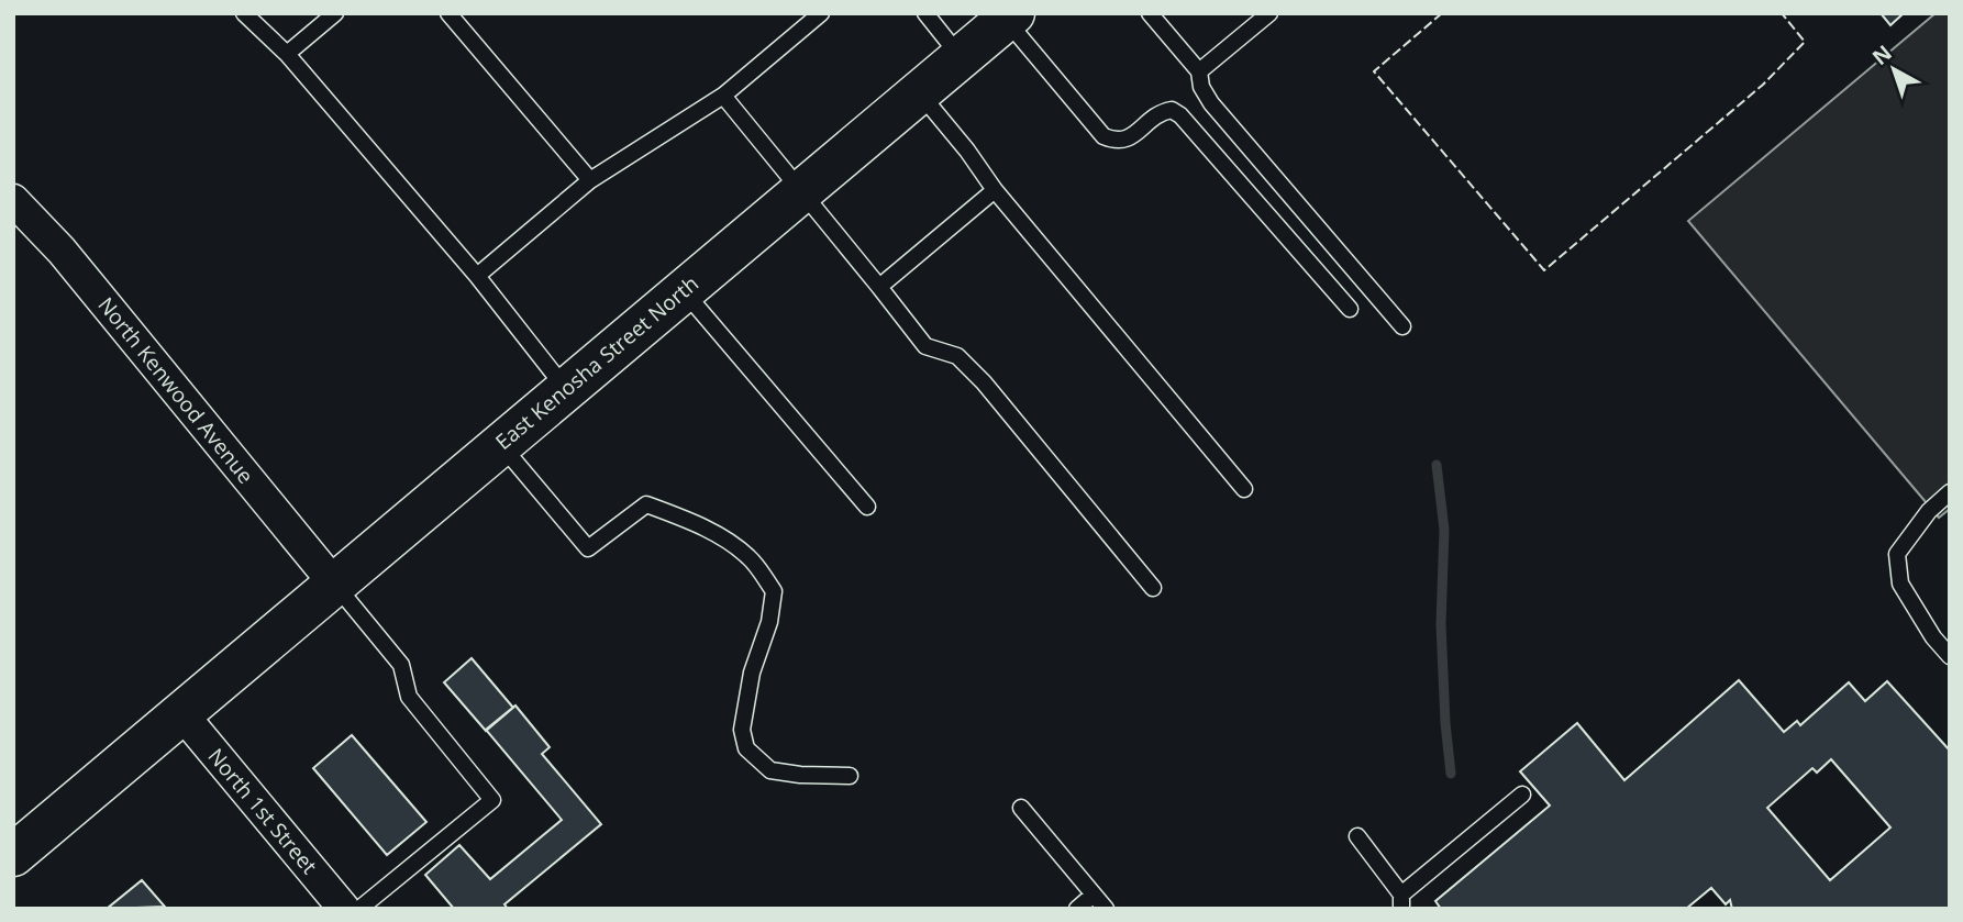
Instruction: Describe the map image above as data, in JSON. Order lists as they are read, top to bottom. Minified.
{"streets":{"main road":["East Kenosha Street North"],"street":["North Kenwood Avenue","North 1st Street"]},"crossings":[["East Kenosha Street North","North Kenwood Avenue"],["East Kenosha Street North","North 1st Street"]],"north":"top left"}
